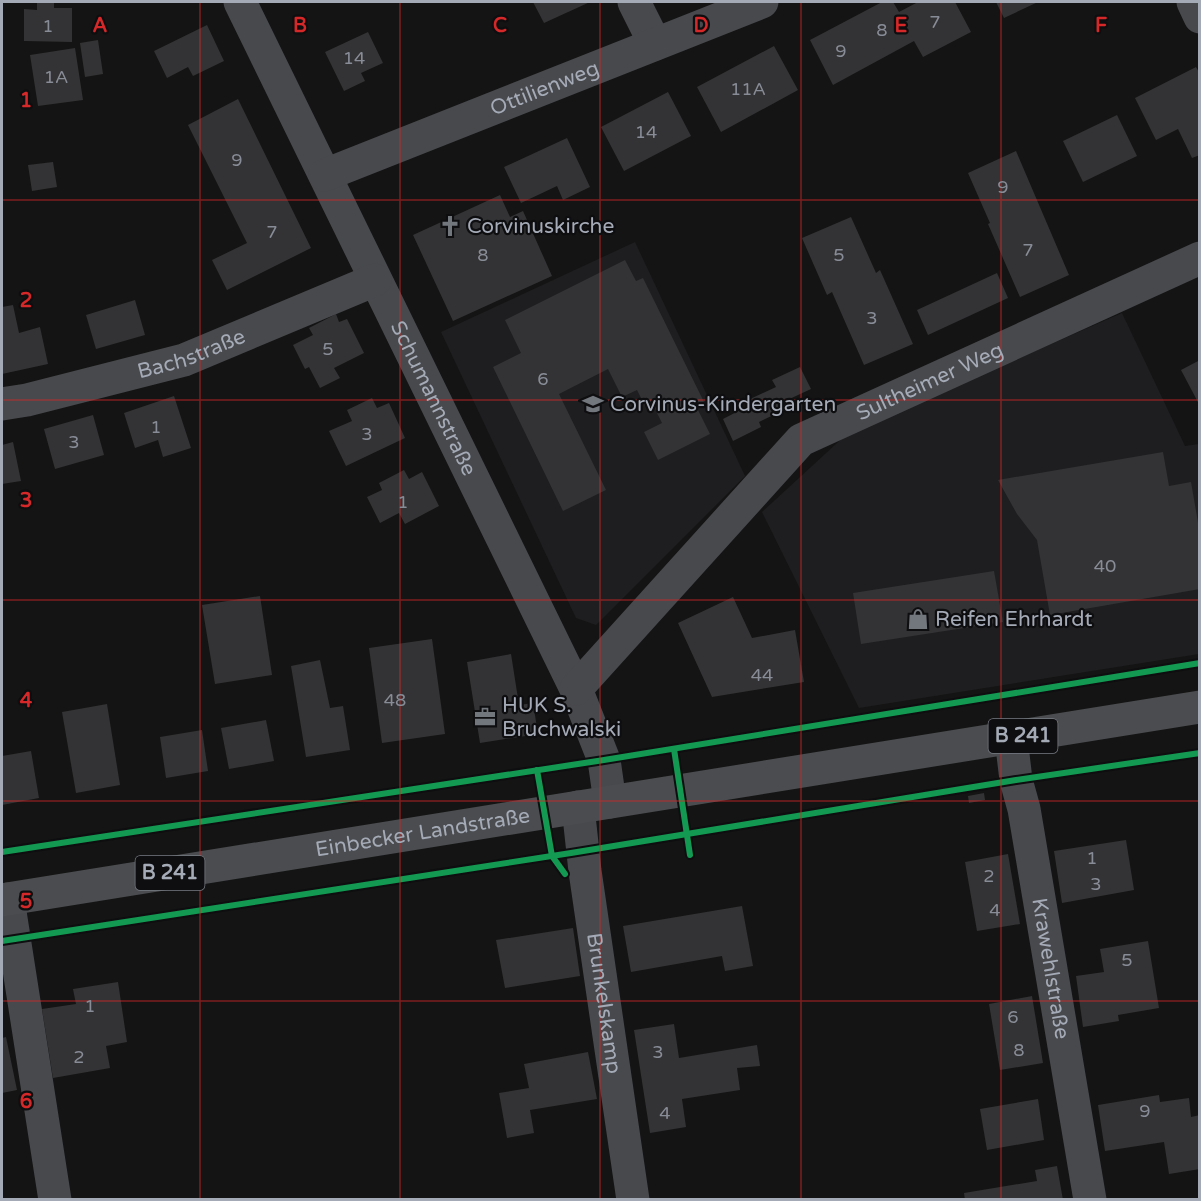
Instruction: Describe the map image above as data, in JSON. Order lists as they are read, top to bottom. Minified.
{"streets":{"main road":["B 241","Einbecker Landstraße"],"street":["Ottilienweg","Bachstraße","Sultheimer Weg","Schumannstraße","Krawehlstraße","Brunkelskamp"]},"crossings":[["Ottilienweg","Schumannstraße"],["Bachstraße","Schumannstraße"],["Sultheimer Weg","Schumannstraße"],["Schumannstraße","Einbecker Landstraße"],["Einbecker Landstraße","Krawehlstraße"],["Einbecker Landstraße","Brunkelskamp"]],"places":{"church":["Corvinuskirche"],"school or university":["Corvinus-Kindergarten"],"shop":["Reifen Ehrhardt"],"office":["HUK S. Bruchwalski"]},"house_numbers":["7","1","8","9","14","1A","11A","14","9","9","7","7","8","5","3","5","6","1","3","3","1","40","44","48","1","2","3","4","5","1","6","8","3","2","9","4"],"grid":{"columns":["A","B","C","D","E","F"],"rows":["1","2","3","4","5","6"]}}
